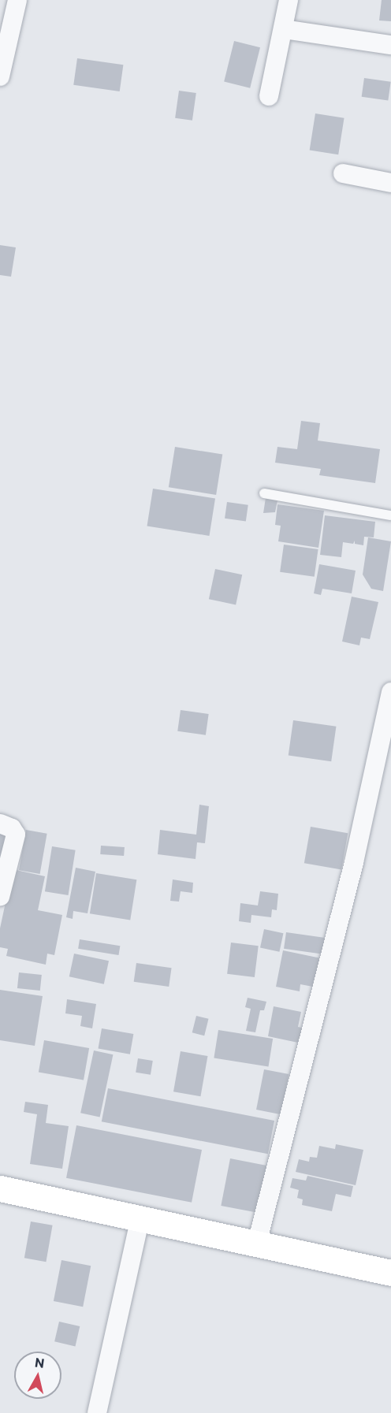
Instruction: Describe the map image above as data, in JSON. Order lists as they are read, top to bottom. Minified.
{"north":"top"}
